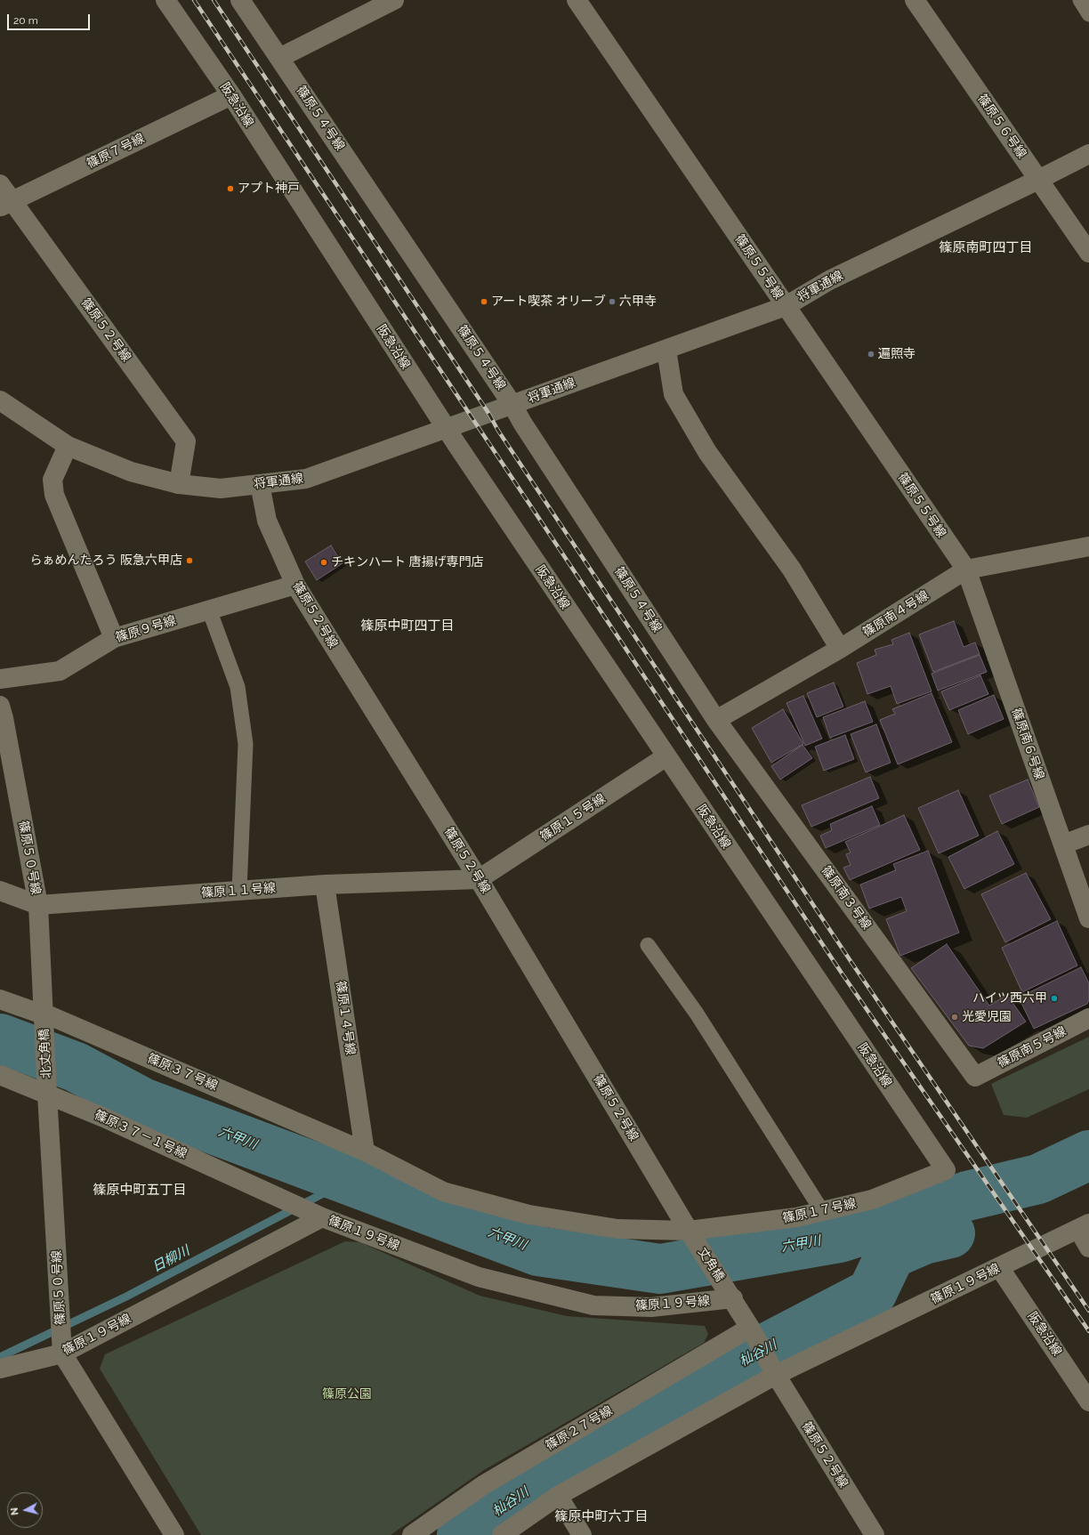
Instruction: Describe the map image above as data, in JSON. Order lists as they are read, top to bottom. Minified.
{"streets":{"street":["阪急沿線","篠原５４号線","篠原５６号線","篠原７号線","篠原５５号線","将軍通線","篠原５２号線","篠原南４号線","篠原９号線","篠原南６号線","篠原１５号線","篠原５０号線","篠原１１号線","篠原南３号線","篠原１４号線","篠原南５号線","北丈角橋","篠原３７号線","篠原３７－１号線","篠原１７号線","篠原１９号線","丈角橋","篠原２７号線"]},"crossings":[["阪急沿線","篠原７号線"],["阪急沿線","将軍通線"],["阪急沿線","篠原１５号線"],["阪急沿線","篠原１７号線"],["阪急沿線","篠原１９号線"],["篠原５４号線","将軍通線"],["篠原５４号線","篠原南４号線"],["篠原５４号線","篠原南３号線"],["篠原５６号線","将軍通線"],["篠原７号線","篠原５２号線"],["篠原５５号線","将軍通線"],["篠原５５号線","篠原南４号線"],["篠原５５号線","篠原南６号線"],["将軍通線","篠原５２号線"],["篠原５２号線","篠原９号線"],["篠原５２号線","篠原１５号線"],["篠原５２号線","篠原１１号線"],["篠原５２号線","篠原１７号線"],["篠原５２号線","篠原１９号線"],["篠原５２号線","丈角橋"],["篠原５２号線","篠原２７号線"],["篠原南４号線","篠原南６号線"],["篠原南４号線","篠原南３号線"],["篠原１５号線","篠原１１号線"],["篠原５０号線","篠原１１号線"],["篠原５０号線","北丈角橋"],["篠原５０号線","篠原３７号線"],["篠原５０号線","篠原３７－１号線"],["篠原５０号線","篠原１９号線"],["篠原１１号線","篠原１４号線"],["篠原南３号線","篠原南５号線"],["篠原１４号線","篠原３７号線"],["北丈角橋","篠原３７号線"],["北丈角橋","篠原３７－１号線"],["篠原３７－１号線","篠原１９号線"],["篠原１７号線","丈角橋"],["篠原１９号線","丈角橋"]],"districts":["篠原南町四丁目","篠原中町四丁目","篠原中町五丁目","篠原中町六丁目"],"water":["六甲川","日柳川","杣谷川"],"parks":["篠原公園"],"places":["アプト神戸","アート喫茶 オリーブ","六甲寺","遍照寺","らぁめんたろう 阪急六甲店","チキンハート 唐揚げ専門店","ハイツ西六甲","光愛児園"],"scale_bar":"20 m","north":"left"}
